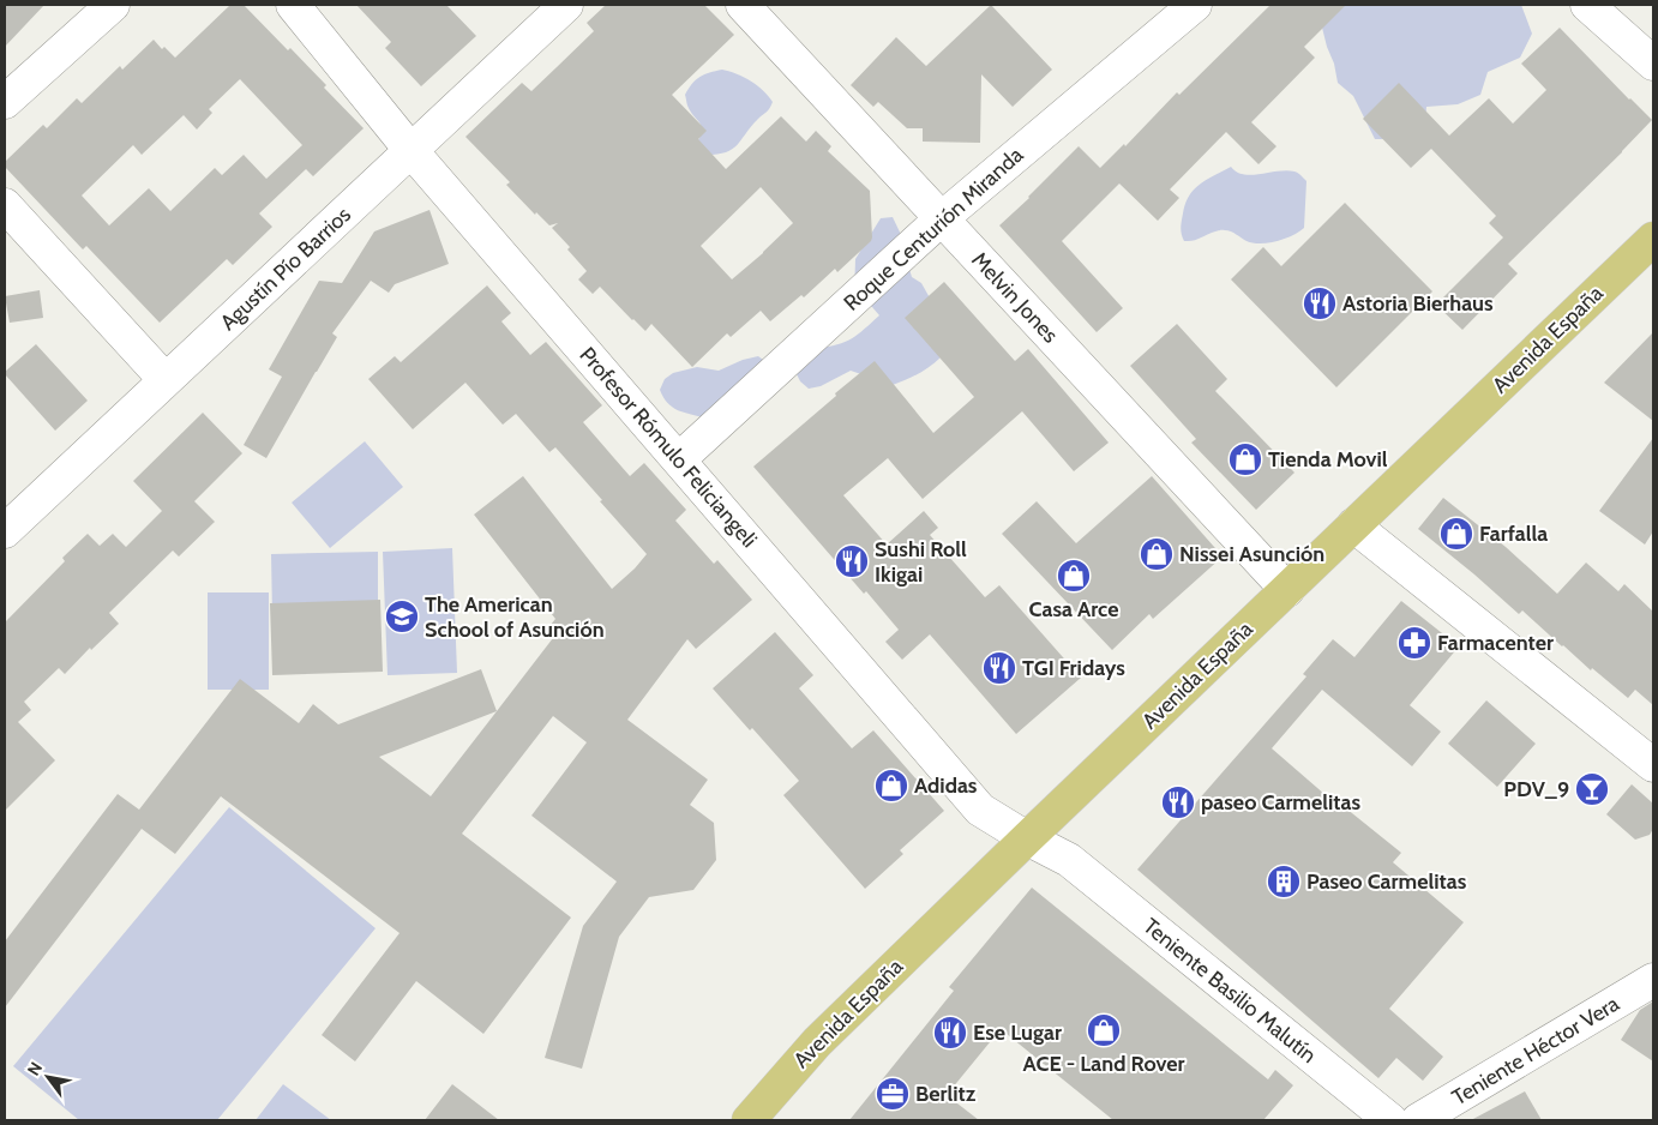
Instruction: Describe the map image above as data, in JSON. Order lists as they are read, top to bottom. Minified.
{"streets":{"main road":["Avenida España"],"street":["Roque Centurión Miranda","Agustín Pío Barrios","Melvin Jones","Profesor Rómulo Feliciangeli","Teniente Basilio Malutín","Teniente Héctor Vera"]},"crossings":[["Roque Centurión Miranda","Melvin Jones"],["Roque Centurión Miranda","Profesor Rómulo Feliciangeli"],["Agustín Pío Barrios","Profesor Rómulo Feliciangeli"],["Melvin Jones","Avenida España"],["Avenida España","Profesor Rómulo Feliciangeli"],["Profesor Rómulo Feliciangeli","Teniente Basilio Malutín"]],"places":{"restaurant":["Astoria Bierhaus","Sushi Roll Ikigai","TGI Fridays","paseo Carmelitas","Ese Lugar"],"shop":["Tienda Movil","Farfalla","Nissei Asunción","Casa Arce","Adidas","ACE - Land Rover"],"school or university":["The American School of Asunción"],"pharmacy":["Farmacenter"],"bar":["PDV_9"],"building":["Paseo Carmelitas"],"office":["Berlitz"]},"north":"top left"}
